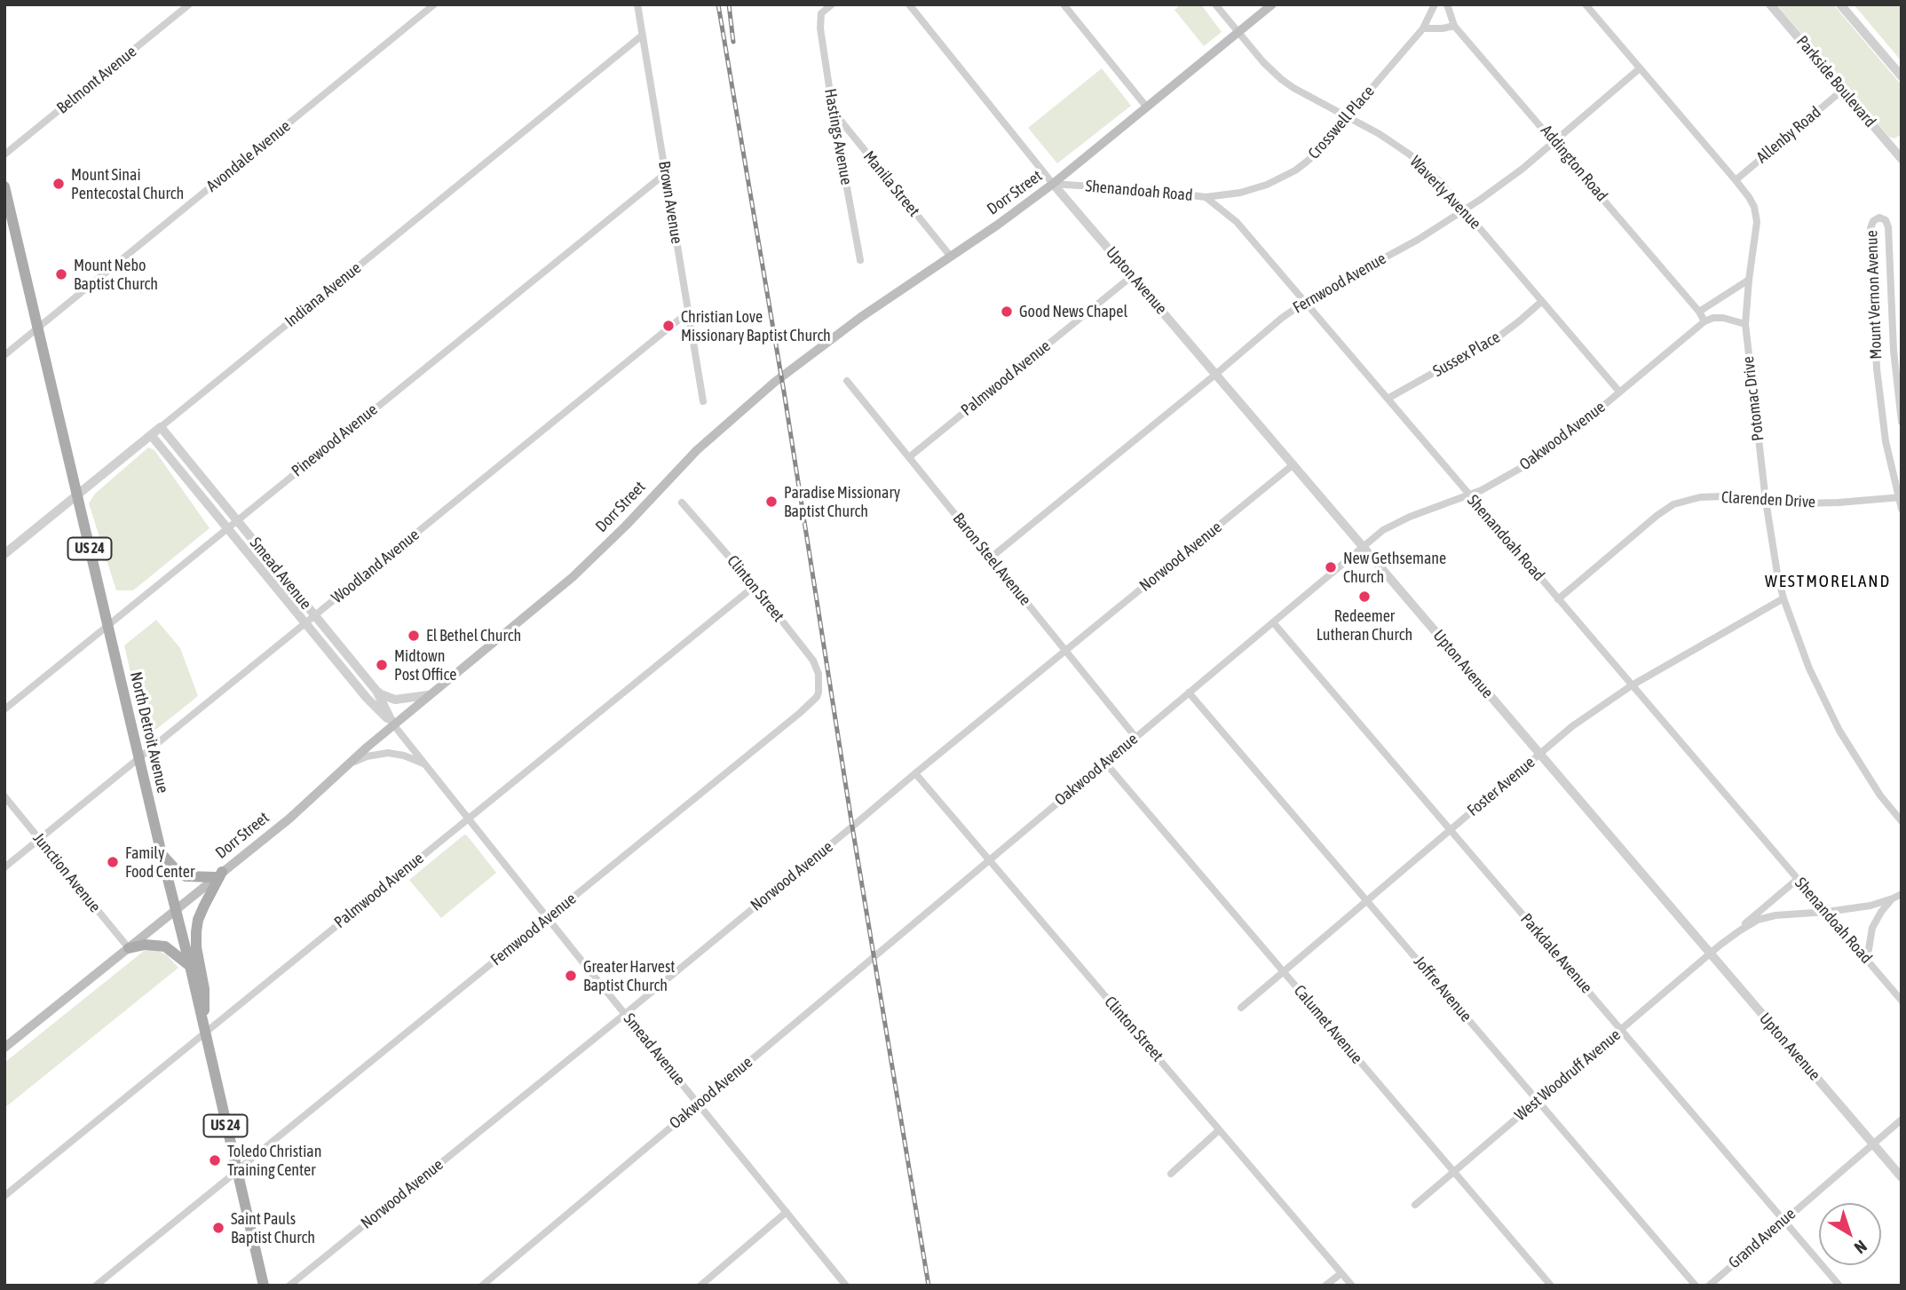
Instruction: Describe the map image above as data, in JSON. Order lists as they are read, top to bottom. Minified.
{"streets":{"main road":["Dorr Street","US 24","North Detroit Avenue"],"street":["Belmont Avenue","Parkside Boulevard","Crosswell Place","Allenby Road","Hastings Avenue","Avondale Avenue","Addington Road","Manila Street","Shenandoah Road","Waverly Avenue","Brown Avenue","Upton Avenue","Fernwood Avenue","Indiana Avenue","Mount Vernon Avenue","Sussex Place","Palmwood Avenue","Potomac Drive","Oakwood Avenue","Pinewood Avenue","Clarenden Drive","Norwood Avenue","Baron Steel Avenue","Woodland Avenue","Smead Avenue","Clinton Street","Foster Avenue","Junction Avenue","Parkdale Avenue","Joffre Avenue","Calumet Avenue","West Woodruff Avenue","Grand Avenue"]},"crossings":[["Parkside Boulevard","Allenby Road"],["Crosswell Place","Shenandoah Road"],["Crosswell Place","Waverly Avenue"],["Allenby Road","Potomac Drive"],["Hastings Avenue","Manila Street"],["Avondale Avenue","North Detroit Avenue"],["Addington Road","Fernwood Avenue"],["Addington Road","Oakwood Avenue"],["Manila Street","Dorr Street"],["Shenandoah Road","Dorr Street"],["Shenandoah Road","Upton Avenue"],["Shenandoah Road","Fernwood Avenue"],["Shenandoah Road","Sussex Place"],["Shenandoah Road","Oakwood Avenue"],["Shenandoah Road","Clarenden Drive"],["Shenandoah Road","Foster Avenue"],["Shenandoah Road","West Woodruff Avenue"],["Dorr Street","Waverly Avenue"],["Dorr Street","Upton Avenue"],["Dorr Street","Smead Avenue"],["Dorr Street","North Detroit Avenue"],["Dorr Street","Junction Avenue"],["Waverly Avenue","Fernwood Avenue"],["Waverly Avenue","Sussex Place"],["Waverly Avenue","Oakwood Avenue"],["Brown Avenue","Indiana Avenue"],["Brown Avenue","Pinewood Avenue"],["Brown Avenue","Woodland Avenue"],["Upton Avenue","Fernwood Avenue"],["Upton Avenue","Palmwood Avenue"],["Upton Avenue","Oakwood Avenue"],["Upton Avenue","Norwood Avenue"],["Upton Avenue","Foster Avenue"],["Upton Avenue","West Woodruff Avenue"],["Upton Avenue","Grand Avenue"],["Fernwood Avenue","Potomac Drive"],["Fernwood Avenue","Baron Steel Avenue"],["Fernwood Avenue","Smead Avenue"],["Fernwood Avenue","Clinton Street"],["Fernwood Avenue","North Detroit Avenue"],["Indiana Avenue","Smead Avenue"],["Indiana Avenue","North Detroit Avenue"],["Mount Vernon Avenue","Clarenden Drive"],["Palmwood Avenue","Baron Steel Avenue"],["Palmwood Avenue","Smead Avenue"],["Palmwood Avenue","Clinton Street"],["Palmwood Avenue","North Detroit Avenue"],["Potomac Drive","Clarenden Drive"],["Potomac Drive","Foster Avenue"],["Oakwood Avenue","Baron Steel Avenue"],["Oakwood Avenue","Smead Avenue"],["Oakwood Avenue","Clinton Street"],["Oakwood Avenue","Parkdale Avenue"],["Oakwood Avenue","Joffre Avenue"],["Oakwood Avenue","Calumet Avenue"],["Pinewood Avenue","Smead Avenue"],["Pinewood Avenue","North Detroit Avenue"],["Norwood Avenue","Baron Steel Avenue"],["Norwood Avenue","Smead Avenue"],["Norwood Avenue","Clinton Street"],["Woodland Avenue","Smead Avenue"],["Woodland Avenue","North Detroit Avenue"],["Woodland Avenue","Junction Avenue"],["Foster Avenue","Parkdale Avenue"],["Foster Avenue","Joffre Avenue"],["Foster Avenue","Calumet Avenue"],["Parkdale Avenue","West Woodruff Avenue"],["Parkdale Avenue","Grand Avenue"],["Joffre Avenue","West Woodruff Avenue"],["Calumet Avenue","West Woodruff Avenue"]],"districts":["WESTMORELAND"],"places":["Mount Sinai Pentecostal Church","Mount Nebo Baptist Church","Good News Chapel","Christian Love Missionary Baptist Church","Paradise Missionary Baptist Church","New Gethsemane Church","Redeemer Lutheran Church","El Bethel Church","Midtown Post Office","Family Food Center","Greater Harvest Baptist Church","Toledo Christian Training Center","Saint Pauls Baptist Church"],"north":"bottom right"}
